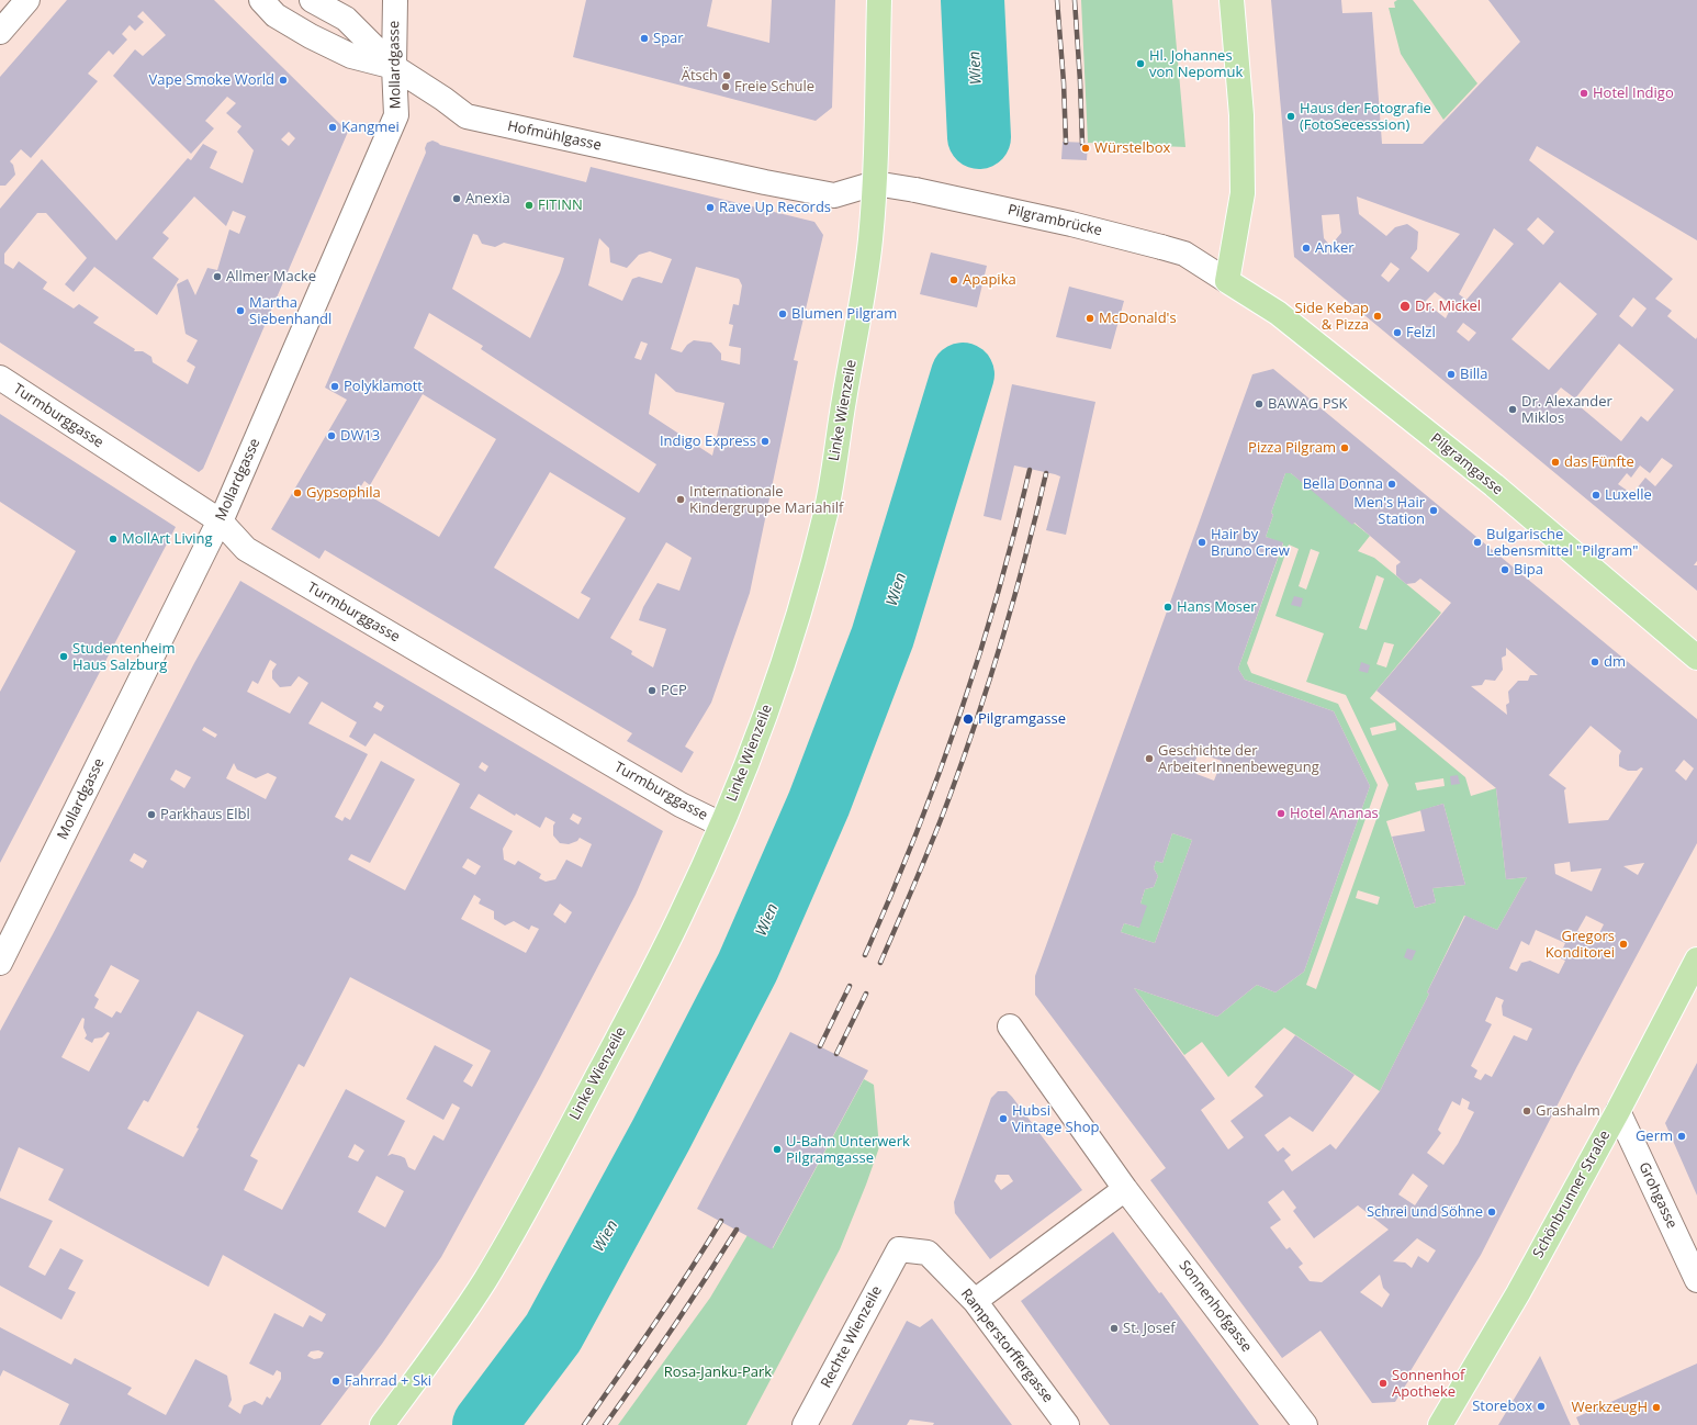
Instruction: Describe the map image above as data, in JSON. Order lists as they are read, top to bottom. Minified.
{"streets":{"main road":["Linke Wienzeile","Pilgramgasse","Schönbrunner Straße"],"street":["Mollardgasse","Hofmühlgasse","Pilgrambrücke","Turmburggasse","Grohgasse","Sonnenhofgasse","Rechte Wienzeile","Ramperstorffergasse"]},"crossings":[["Mollardgasse","Hofmühlgasse"],["Mollardgasse","Turmburggasse"],["Hofmühlgasse","Pilgrambrücke"],["Hofmühlgasse","Linke Wienzeile"],["Pilgrambrücke","Linke Wienzeile"],["Pilgrambrücke","Pilgramgasse"],["Linke Wienzeile","Turmburggasse"],["Schönbrunner Straße","Grohgasse"],["Rechte Wienzeile","Ramperstorffergasse"]],"water":["Wien"],"parks":["Rosa-Janku-Park"],"places":["Spar","Hl. Johannes von Nepomuk","Ätsch","Vape Smoke World","Freie Schule","Hotel Indigo","Haus der Fotografie (FotoSecesssion)","Kangmei","Würstelbox","Anexia","FITINN","Rave Up Records","Anker","Allmer Macke","Apapika","Dr. Mickel","Martha Siebenhandl","Blumen Pilgram","Side Kebap & Pizza","McDonald's","Felzl","Billa","Polyklamott","BAWAG PSK","Dr. Alexander Miklos","DW13","Indigo Express","Pizza Pilgram","das Fünfte","Bella Donna","Gypsophila","Luxelle","Internationale Kindergruppe Mariahilf","Men's Hair Station","MollArt Living","Hair by Bruno Crew","Bulgarische Lebensmittel \"Pilgram\"","Bipa","Hans Moser","Studentenheim Haus Salzburg","dm","PCP","Pilgramgasse","Geschichte der ArbeiterInnenbewegung","Hotel Ananas","Parkhaus Elbl","Gregors Konditorei","Grashalm","Hubsi Vintage Shop","Germ","U-Bahn Unterwerk Pilgramgasse","Schrei und Söhne","St. Josef","Fahrrad + Ski","Sonnenhof Apotheke","Storebox","WerkzeugH"]}
